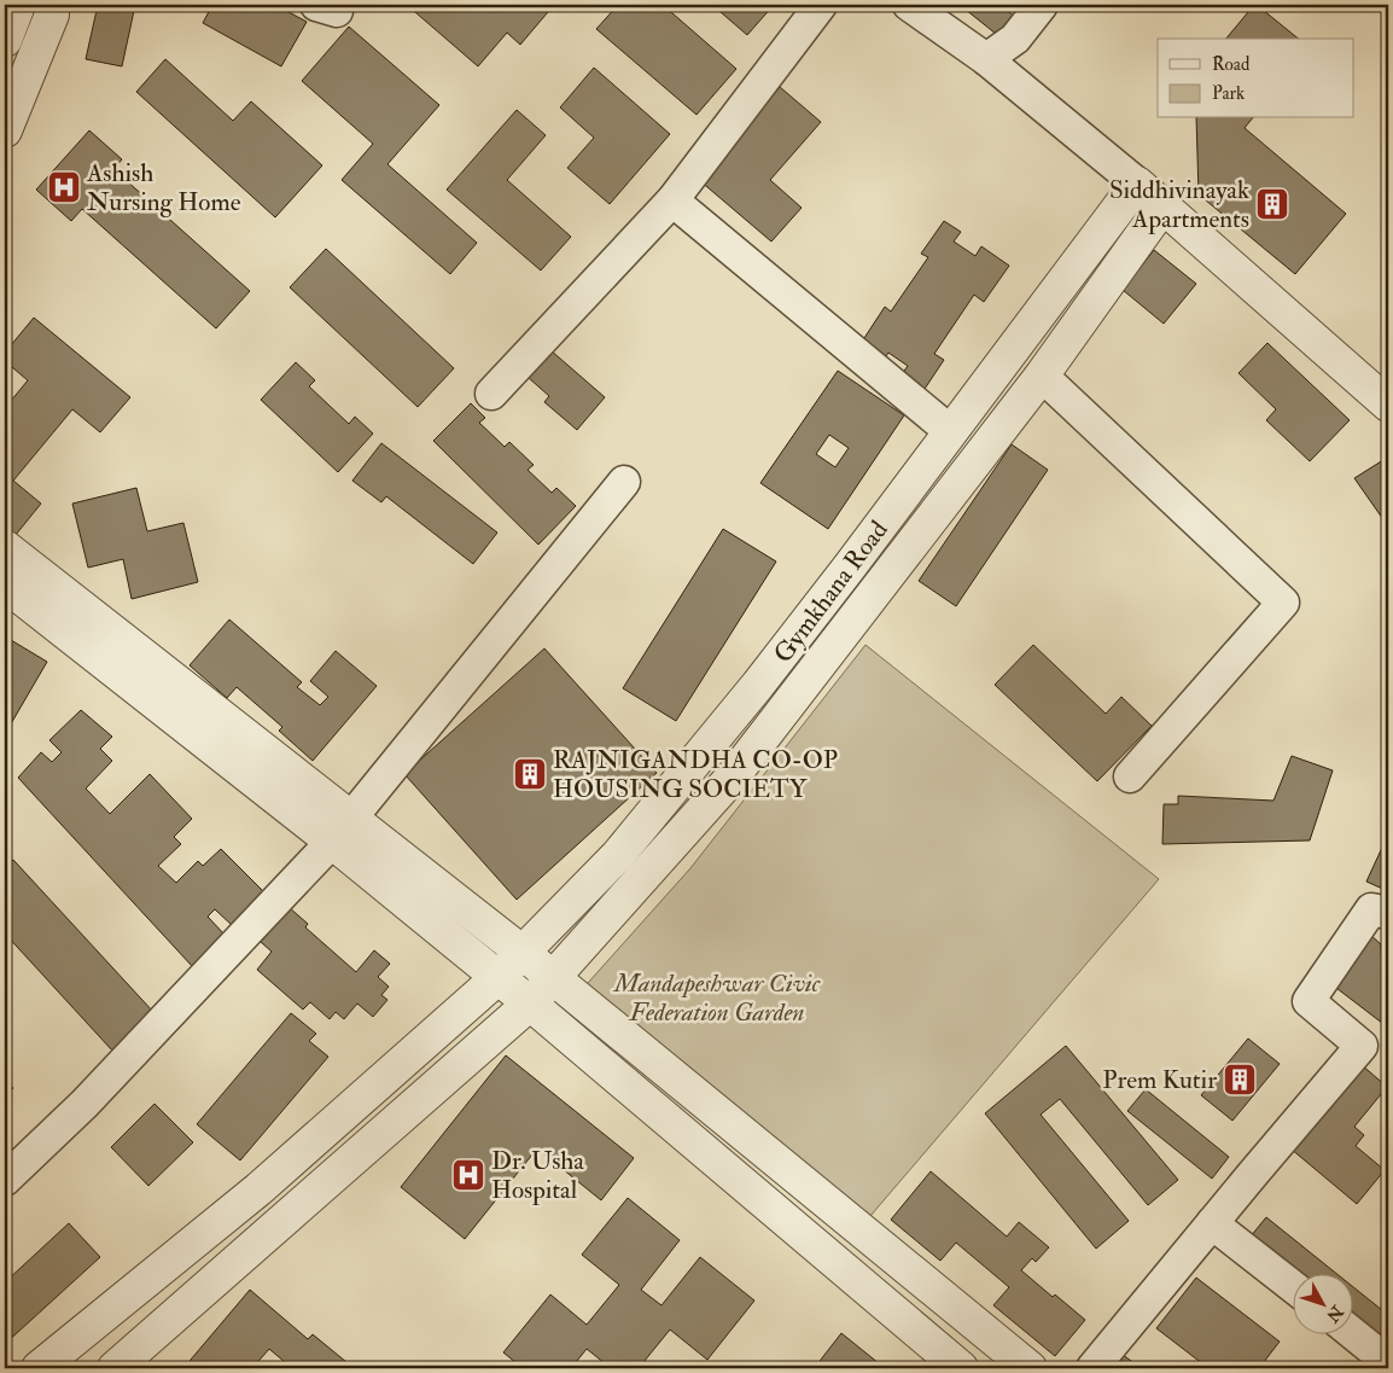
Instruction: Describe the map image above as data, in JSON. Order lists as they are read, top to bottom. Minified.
{"streets":{"street":["Gymkhana Road"]},"parks":["Mandapeshwar Civic Federation Garden"],"places":{"hospital":["Ashish Nursing Home","Dr. Usha Hospital"],"building":["Siddhivinayak Apartments","RAJNIGANDHA CO-OP HOUSING SOCIETY","Prem Kutir"]},"legend":["Road","Park"],"north":"bottom right"}
